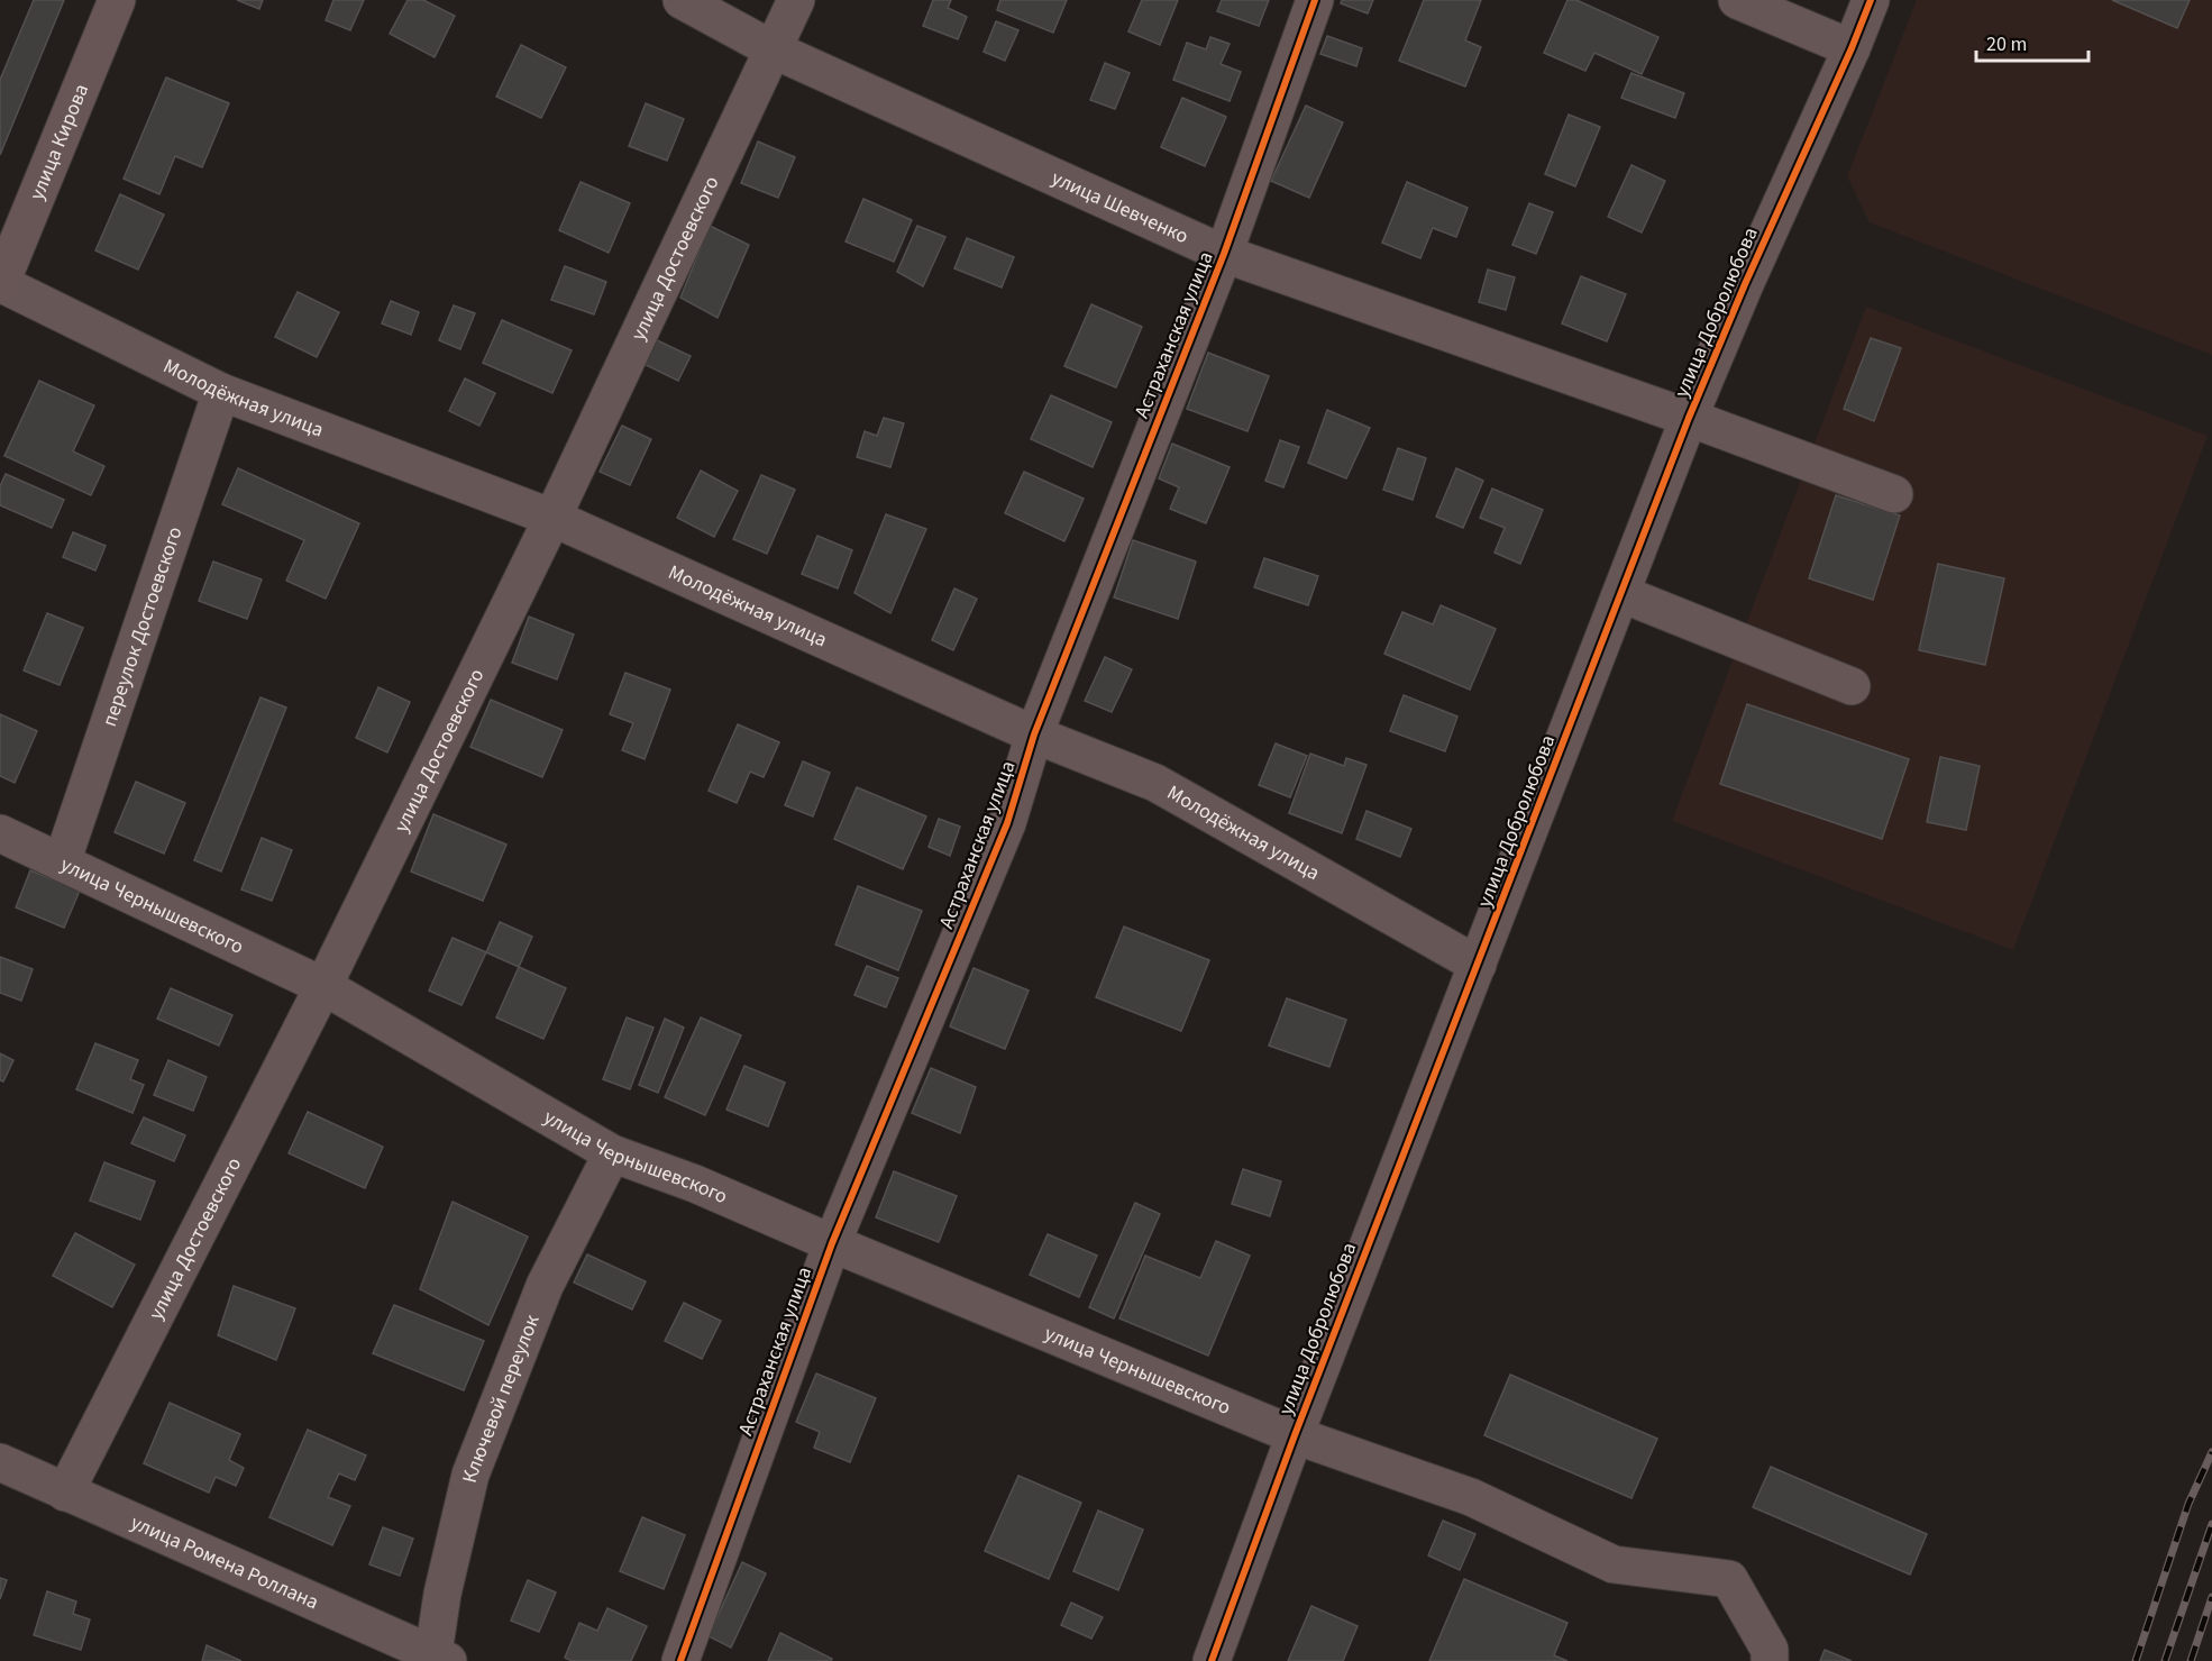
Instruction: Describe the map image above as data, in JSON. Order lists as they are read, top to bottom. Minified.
{"streets":{"main road":["улица Кирова"],"street":["улица Шевченко","улица Достоевского","улица Добролюбова","Астраханская улица","Молодёжная улица","переулок Достоевского","улица Чернышевского","Ключевой переулок","улица Ромена Роллана"]},"crossings":[["улица Кирова","Молодёжная улица"],["улица Шевченко","улица Достоевского"],["улица Шевченко","улица Добролюбова"],["улица Шевченко","Астраханская улица"],["улица Достоевского","Молодёжная улица"],["улица Достоевского","улица Чернышевского"],["улица Достоевского","улица Ромена Роллана"],["улица Добролюбова","Молодёжная улица"],["улица Добролюбова","улица Чернышевского"],["Астраханская улица","Молодёжная улица"],["Астраханская улица","улица Чернышевского"],["Молодёжная улица","переулок Достоевского"],["переулок Достоевского","улица Чернышевского"],["улица Чернышевского","Ключевой переулок"],["Ключевой переулок","улица Ромена Роллана"]],"scale_bar":"20 m"}
